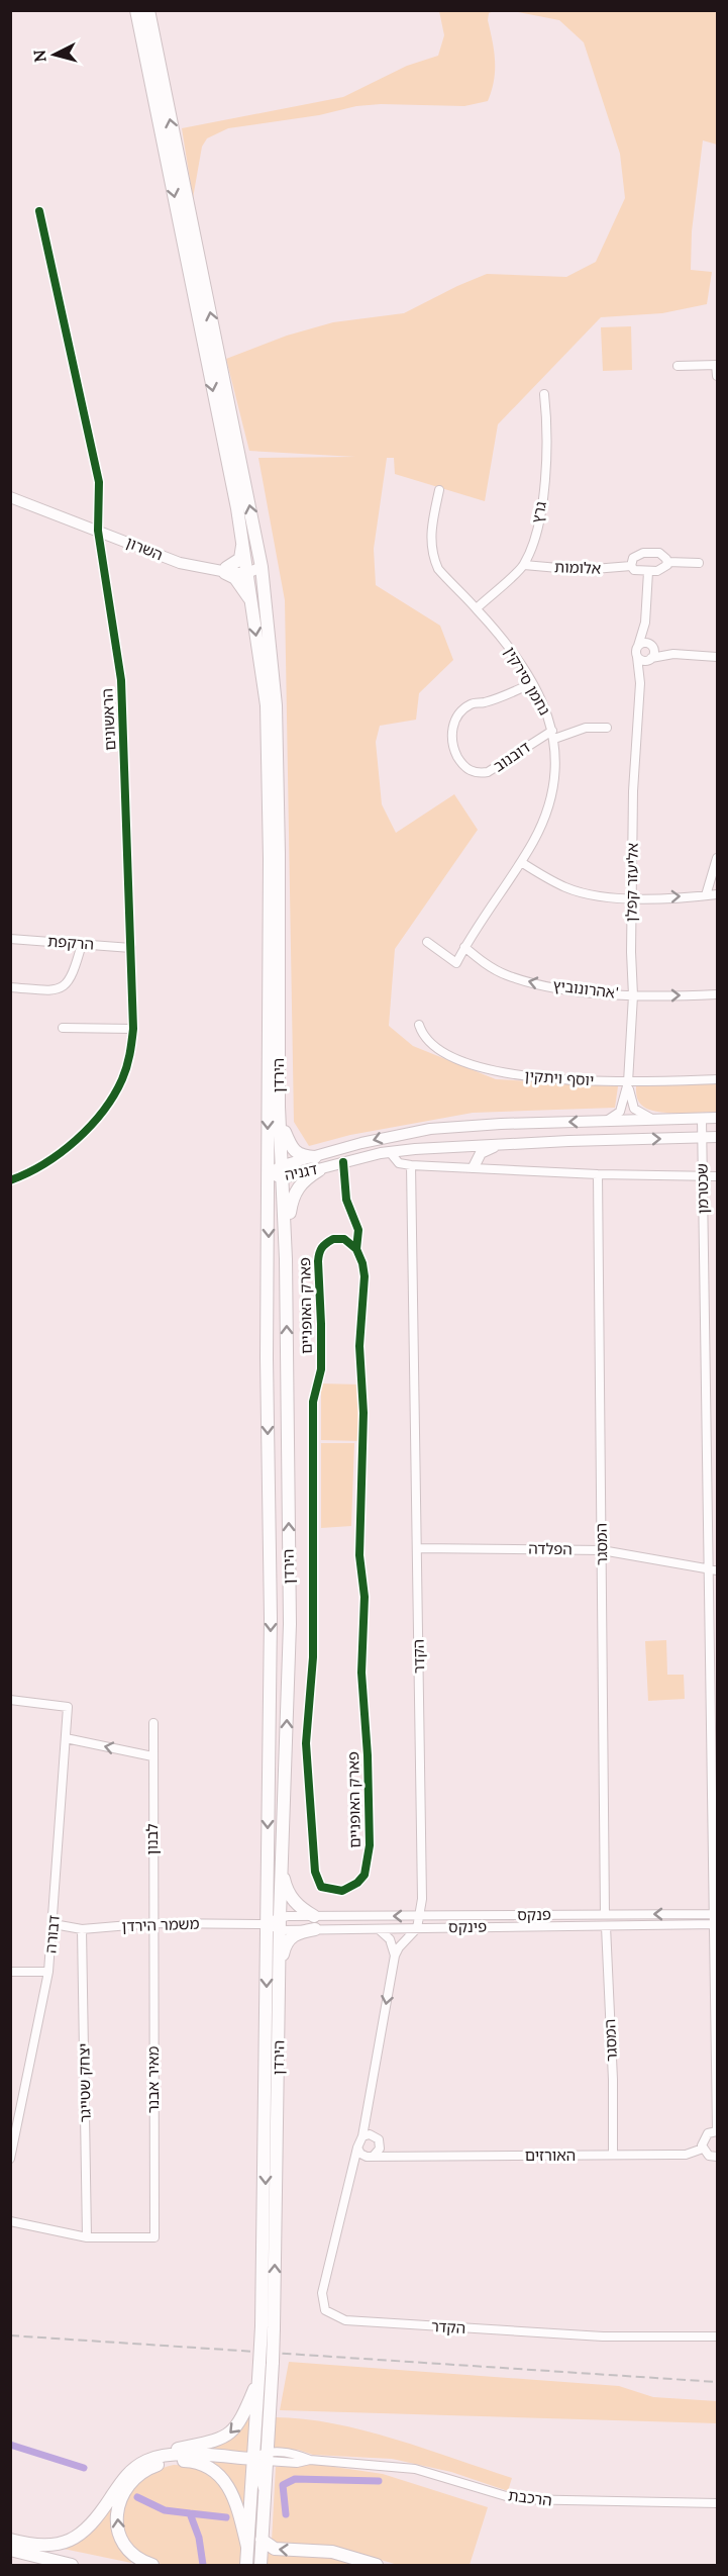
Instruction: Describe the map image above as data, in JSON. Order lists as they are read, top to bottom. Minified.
{"streets":{"highway":["הירדן"],"main road":["השרון","דגניה"],"street":["גרץ","אלומות","נחמן סירקין","הראשונים","דובנוב","אליעזר קפלן","הרקפת","אהרונוביץ'","יוסף ויתקין","שכטרמן","המסגר","הפלדה","הקדר","לבנון","פנקס","משמר הירדן","פינקס","דבורה","מאיר אבנר","יצחק שטייגר","האורזים","הרכבת"],"cycle path":["פארק האופניים"]},"crossings":[["גרץ","אלומות"],["גרץ","נחמן סירקין"],["השרון","הראשונים"],["השרון","הירדן"],["נחמן סירקין","דובנוב"],["נחמן סירקין","אהרונוביץ'"],["הראשונים","הרקפת"],["אליעזר קפלן","אהרונוביץ'"],["אליעזר קפלן","יוסף ויתקין"],["אליעזר קפלן","דגניה"],["הירדן","דגניה"],["הירדן","משמר הירדן"],["הירדן","פינקס"],["הירדן","הרכבת"],["דגניה","שכטרמן"],["שכטרמן","הפלדה"],["שכטרמן","פנקס"],["שכטרמן","פינקס"],["המסגר","הפלדה"],["המסגר","פנקס"],["המסגר","פינקס"],["המסגר","האורזים"],["הפלדה","הקדר"],["הקדר","פנקס"],["הקדר","פינקס"],["הקדר","האורזים"],["לבנון","משמר הירדן"],["לבנון","מאיר אבנר"],["משמר הירדן","פינקס"],["משמר הירדן","דבורה"],["משמר הירדן","מאיר אבנר"],["משמר הירדן","יצחק שטייגר"],["מאיר אבנר","יצחק שטייגר"]],"one_way":["פנקס"],"north":"left"}
